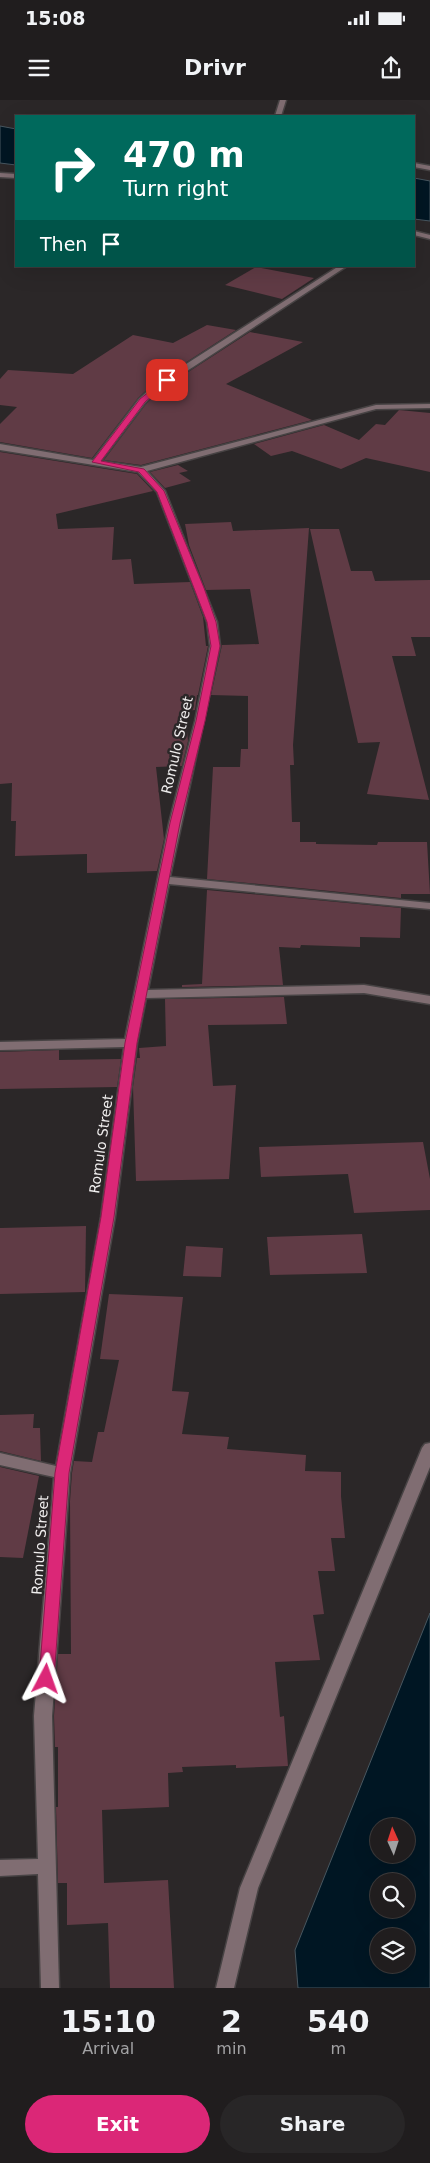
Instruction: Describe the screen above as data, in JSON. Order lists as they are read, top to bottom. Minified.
{"streets":{"street":["Romulo Street"]},"north":"top","page":{"status":"15:08","header":"Drivr","turn":["470 m","Turn right"],"then":"Then","eta":["15:10","Arrival","2","min","540","m"],"buttons":["Exit","Share"]}}
